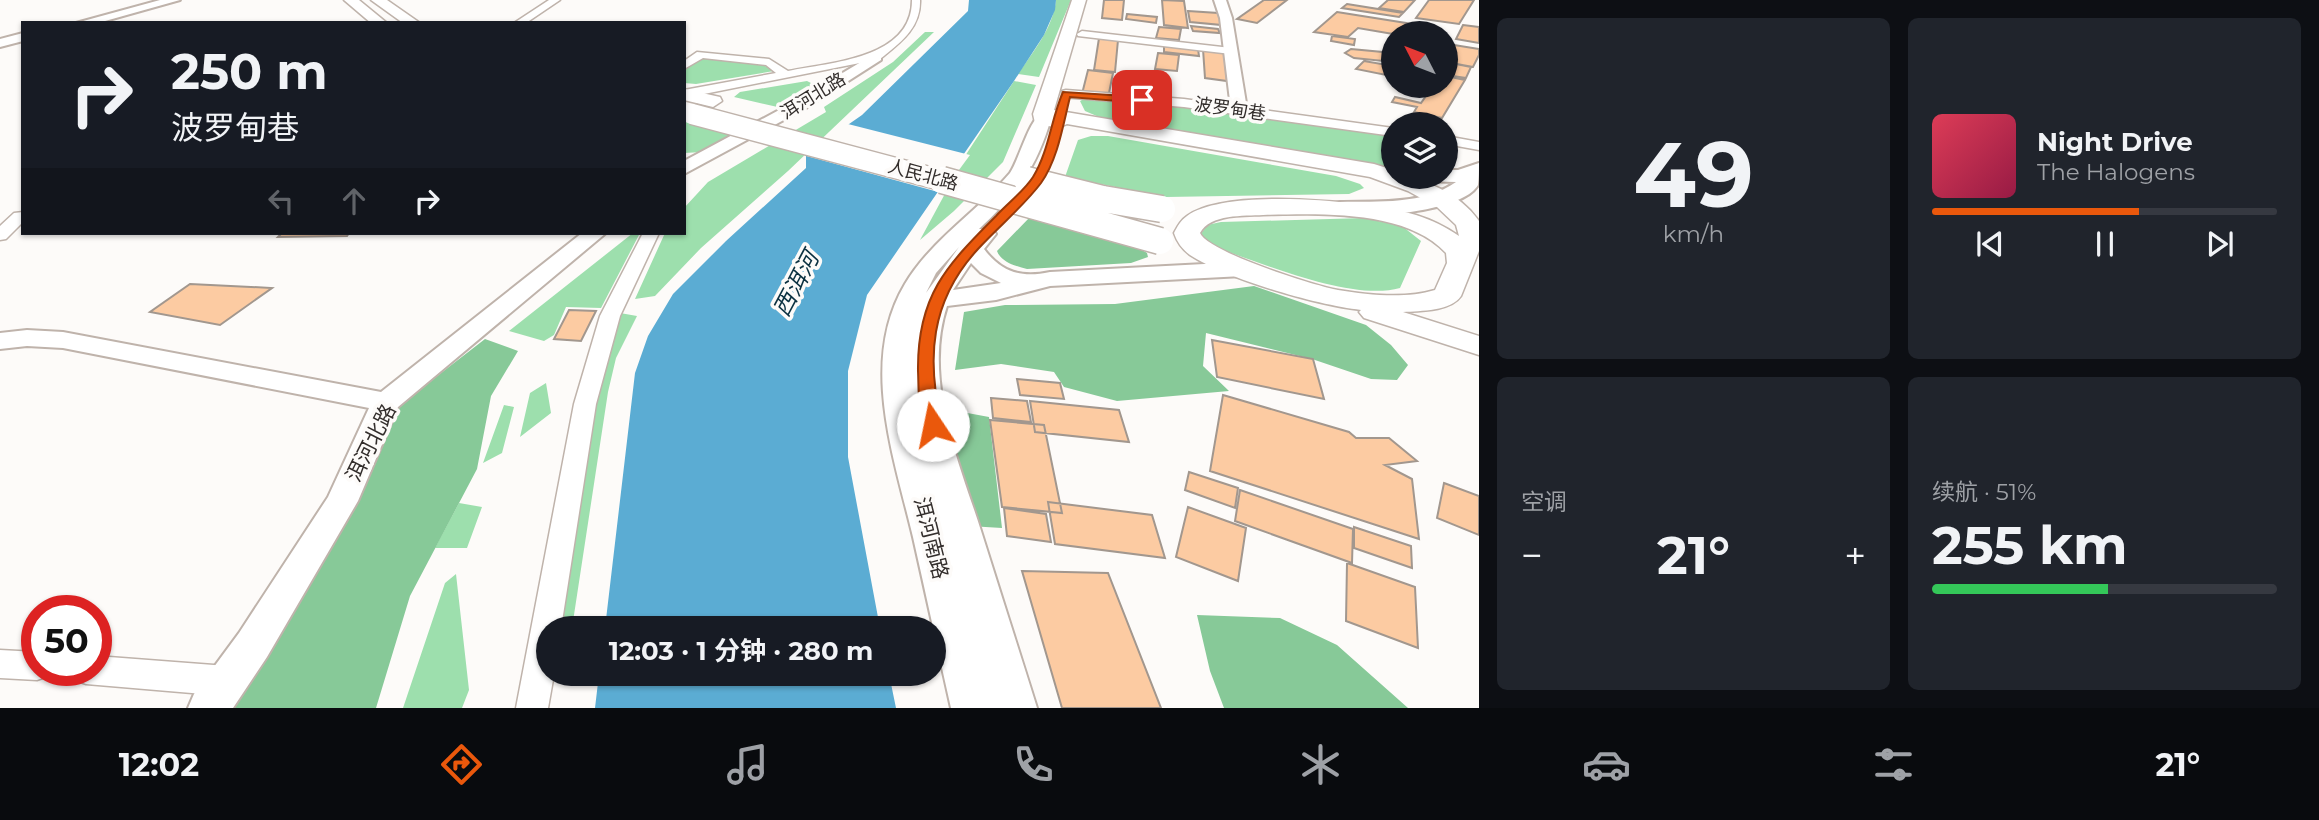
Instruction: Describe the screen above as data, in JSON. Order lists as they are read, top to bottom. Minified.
{"streets":{"main road":["人民北路","洱河南路"],"street":["洱河北路","波罗甸巷"]},"crossings":[["波罗甸巷","洱河南路"]],"water":["西洱河"],"north":"top left","page":{"tile":[["49","km/h"],"空调",["续航 · 51%","255 km"]],"turn":["250 m","波罗甸巷"],"song":["Night Drive","The Halogens"],"heat":["−","21°","+"],"limit":"50","trip":"12:03 · 1 分钟 · 280 m","tabs":["12:02","21°"]}}
